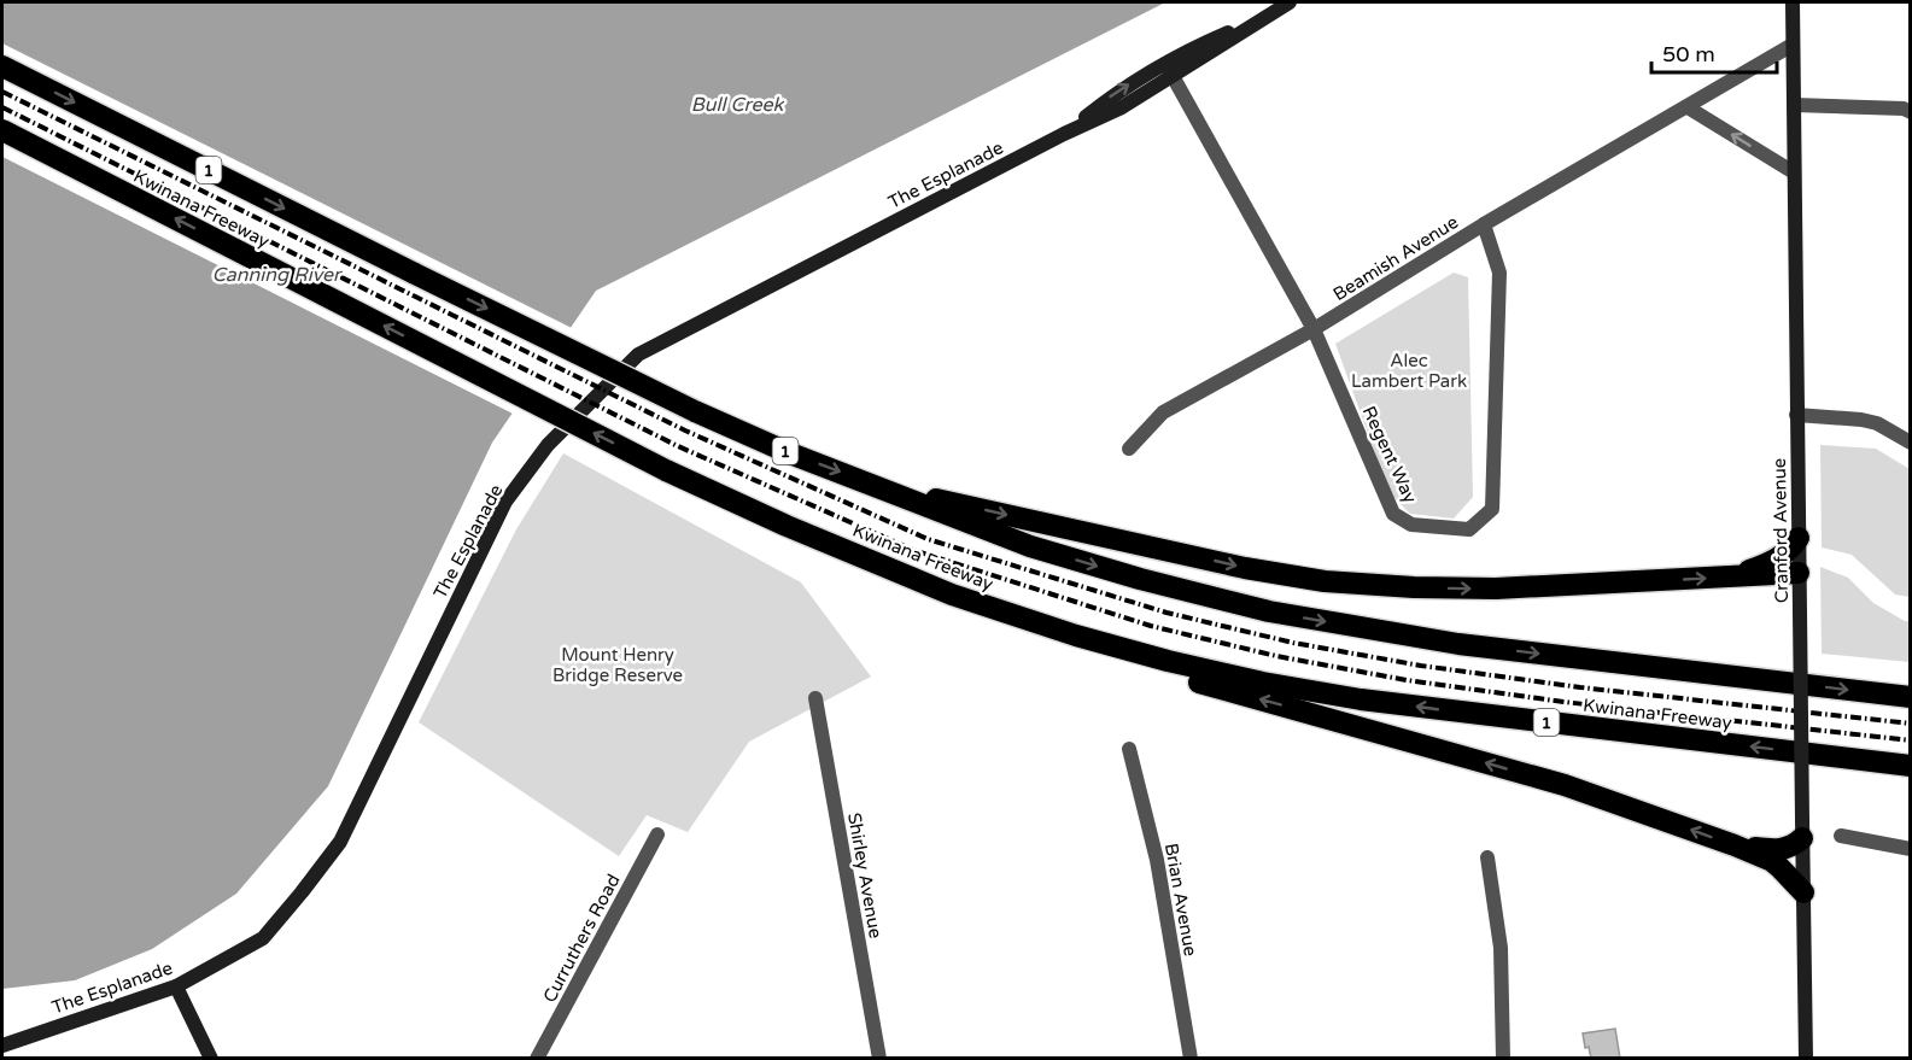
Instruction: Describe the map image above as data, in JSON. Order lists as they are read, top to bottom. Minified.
{"streets":{"highway":["1","Kwinana Freeway"],"street":["The Esplanade","Beamish Avenue","Regent Way","Cranford Avenue","Shirley Avenue","Brian Avenue","Curruthers Road"]},"crossings":[["The Esplanade","Regent Way"],["Beamish Avenue","Regent Way"],["Beamish Avenue","Cranford Avenue"]],"water":["Bull Creek","Canning River"],"parks":["Alec Lambert Park","Mount Henry Bridge Reserve"],"scale_bar":"50 m"}
